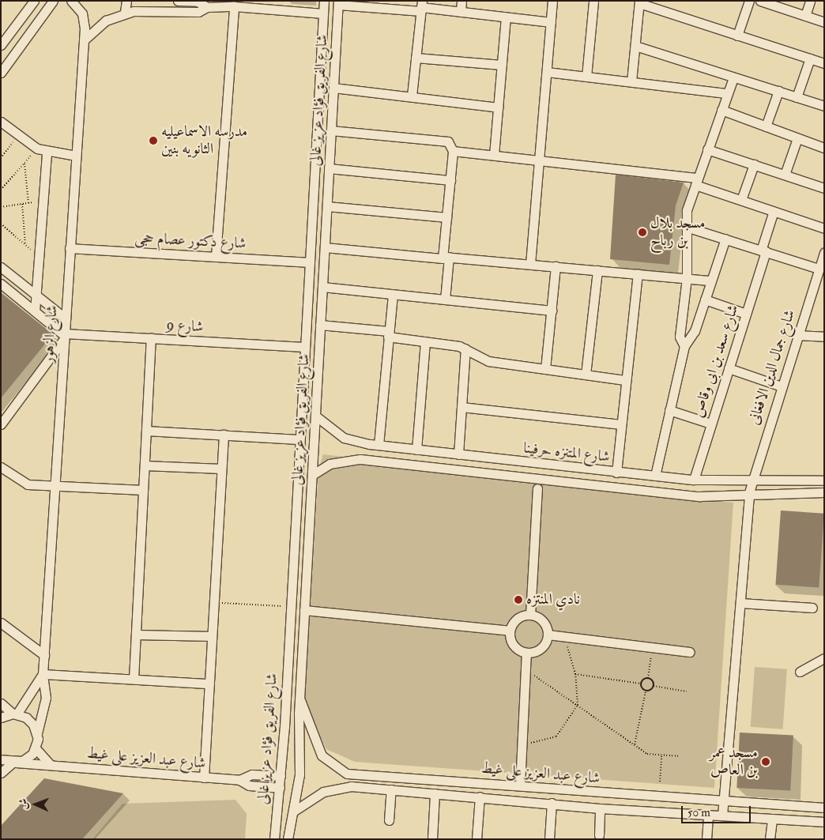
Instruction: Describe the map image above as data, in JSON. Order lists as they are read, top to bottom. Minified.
{"streets":{"street":["شارع الفريق فؤاد عزيز غالى","شارع دكتور عصام حجى","شارع 9","شارع الزهور","شارع سعد بن ابى وقاص","شارع جمال الدين الافغانى","شارع المتنزه حرفينا","شارع عبد العزيز على غيط"]},"crossings":[["شارع الفريق فؤاد عزيز غالى","شارع دكتور عصام حجى"],["شارع الفريق فؤاد عزيز غالى","شارع 9"],["شارع الفريق فؤاد عزيز غالى","شارع المتنزه حرفينا"],["شارع الفريق فؤاد عزيز غالى","شارع عبد العزيز على غيط"],["شارع دكتور عصام حجى","شارع الزهور"],["شارع 9","شارع الزهور"],["شارع سعد بن ابى وقاص","شارع المتنزه حرفينا"],["شارع جمال الدين الافغانى","شارع المتنزه حرفينا"],["شارع جمال الدين الافغانى","شارع عبد العزيز على غيط"]],"places":["مدرسه الاسماعيليه الثانويه بنين","مسجد بلال بن رباح","نادي المنتزه","مسجد عمر بن العاص"],"scale_bar":"50 m","north":"left"}
